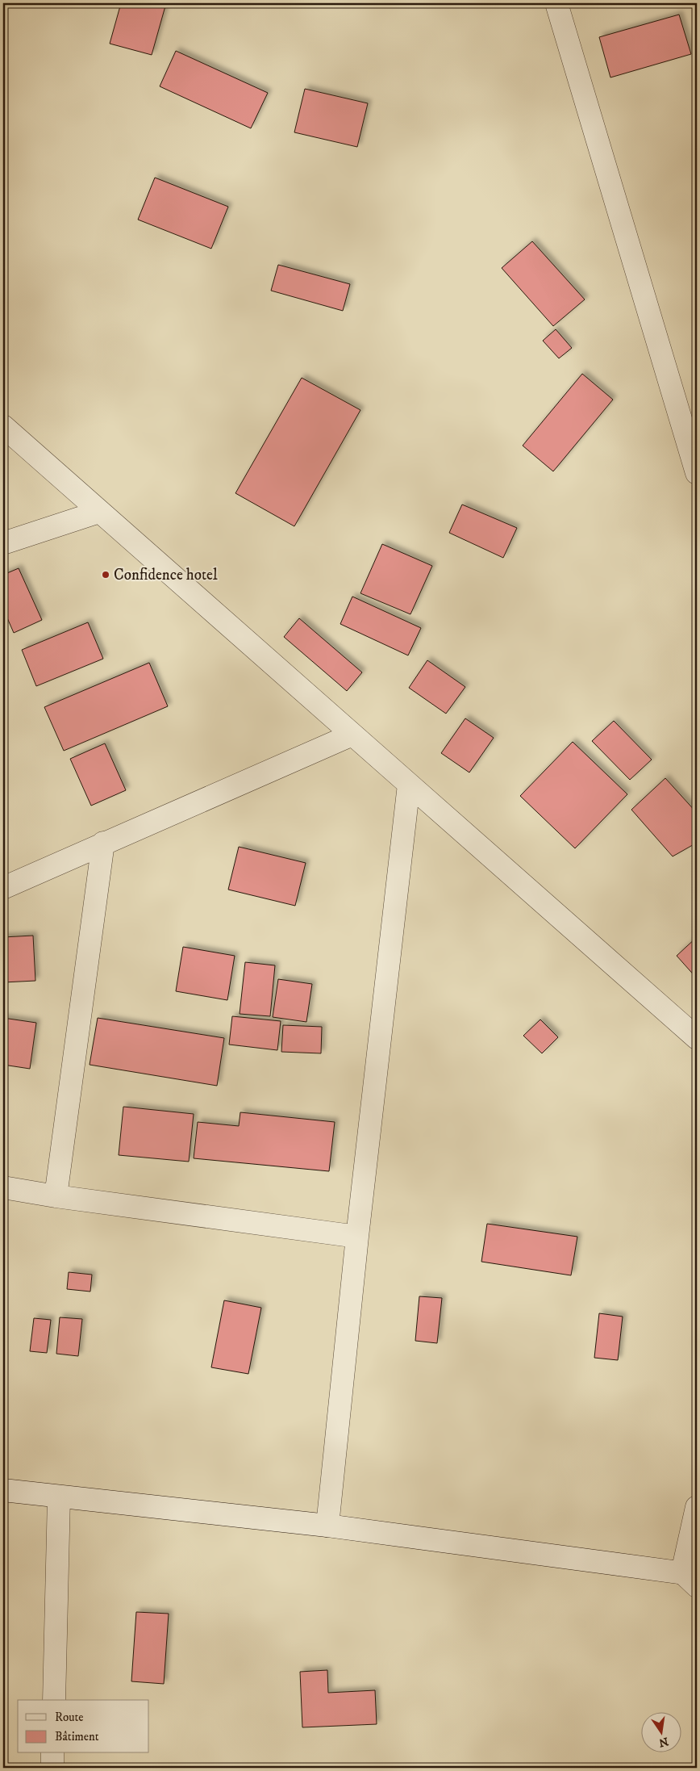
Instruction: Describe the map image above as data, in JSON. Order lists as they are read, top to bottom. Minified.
{"places":["Confidence hotel"],"legend":["Route","Bâtiment"],"north":"bottom"}
